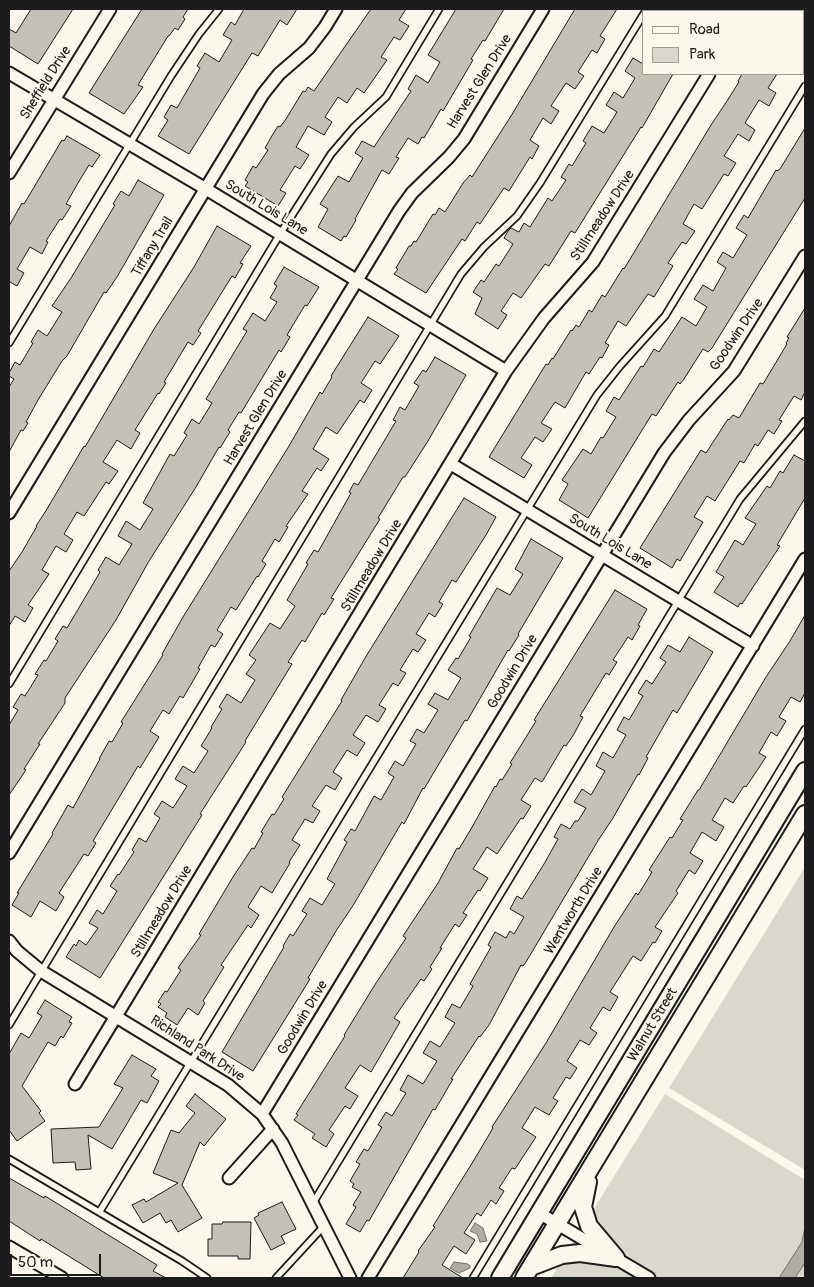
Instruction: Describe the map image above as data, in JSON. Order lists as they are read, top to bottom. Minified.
{"streets":{"main road":["Walnut Street"],"street":["Harvest Glen Drive","Sheffield Drive","South Lois Lane","Stillmeadow Drive","Tiffany Trail","Goodwin Drive","Wentworth Drive","Richland Park Drive"]},"crossings":[["Harvest Glen Drive","South Lois Lane"],["Sheffield Drive","South Lois Lane"],["South Lois Lane","Stillmeadow Drive"],["South Lois Lane","Tiffany Trail"],["South Lois Lane","Goodwin Drive"],["South Lois Lane","Wentworth Drive"],["Stillmeadow Drive","Richland Park Drive"],["Goodwin Drive","Richland Park Drive"]],"legend":["Road","Park"],"scale_bar":"50 m"}
